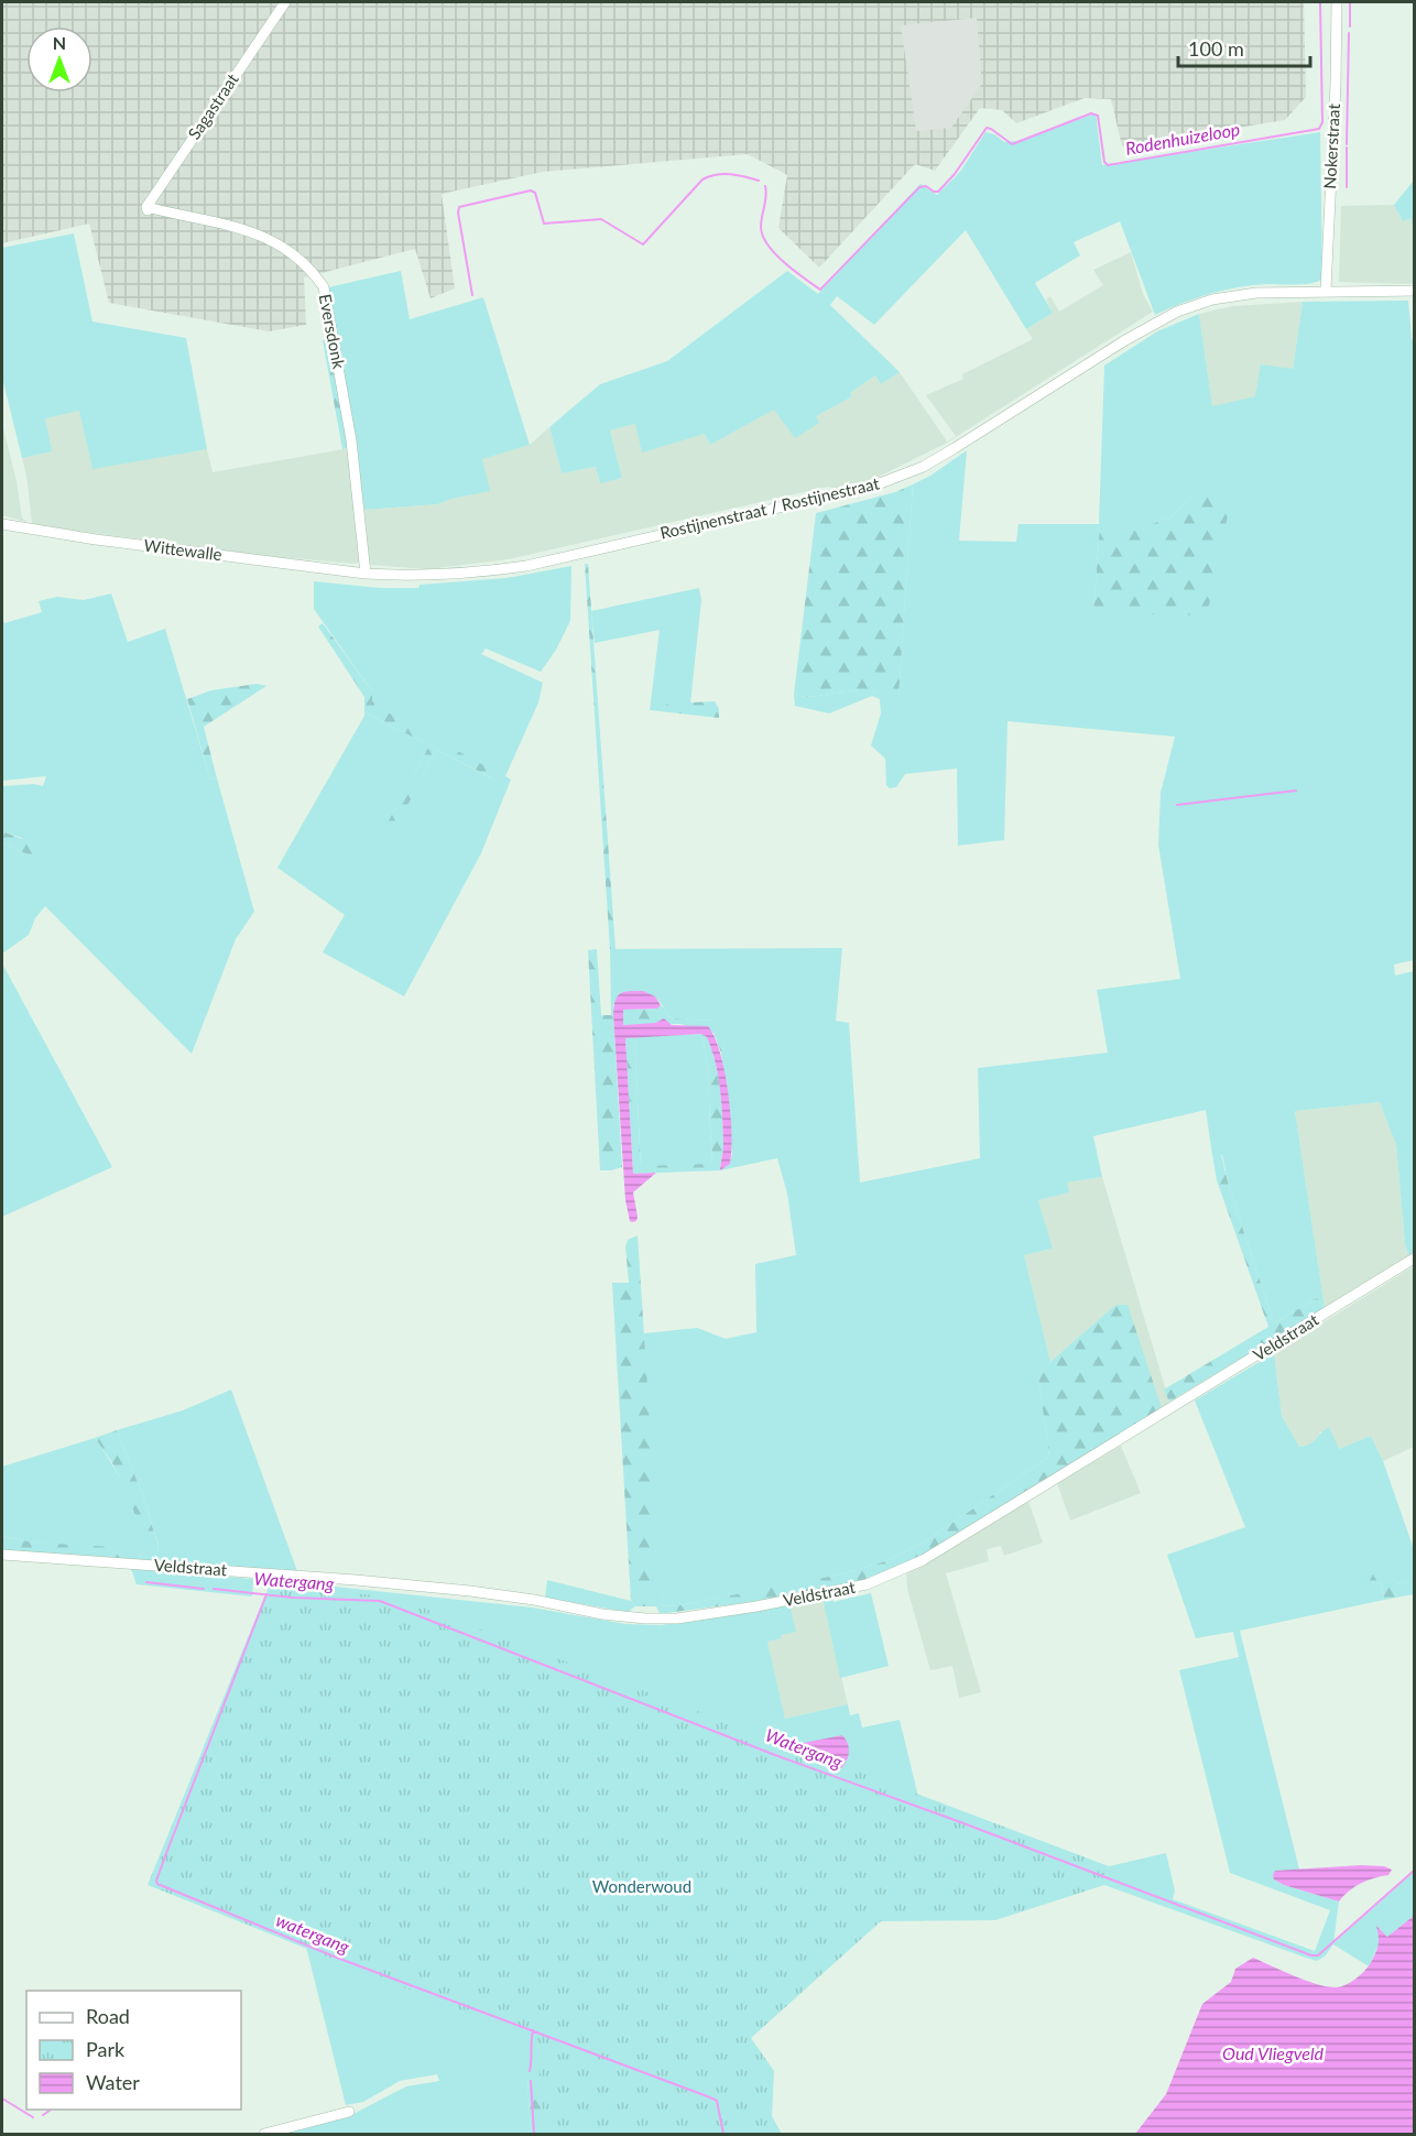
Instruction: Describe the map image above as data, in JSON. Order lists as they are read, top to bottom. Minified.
{"streets":{"street":["Sagastraat","Nokerstraat","Eversdonk","Rostijnenstraat / Rostijnestraat","Wittewalle","Veldstraat"]},"crossings":[["Sagastraat","Eversdonk"],["Nokerstraat","Rostijnenstraat / Rostijnestraat"],["Eversdonk","Rostijnenstraat / Rostijnestraat"],["Eversdonk","Wittewalle"],["Rostijnenstraat / Rostijnestraat","Wittewalle"]],"water":["Rodenhuizeloop","Watergang","watergang","Oud Vliegveld"],"parks":["Wonderwoud"],"legend":["Road","Park","Water"],"scale_bar":"100 m","north":"top"}
